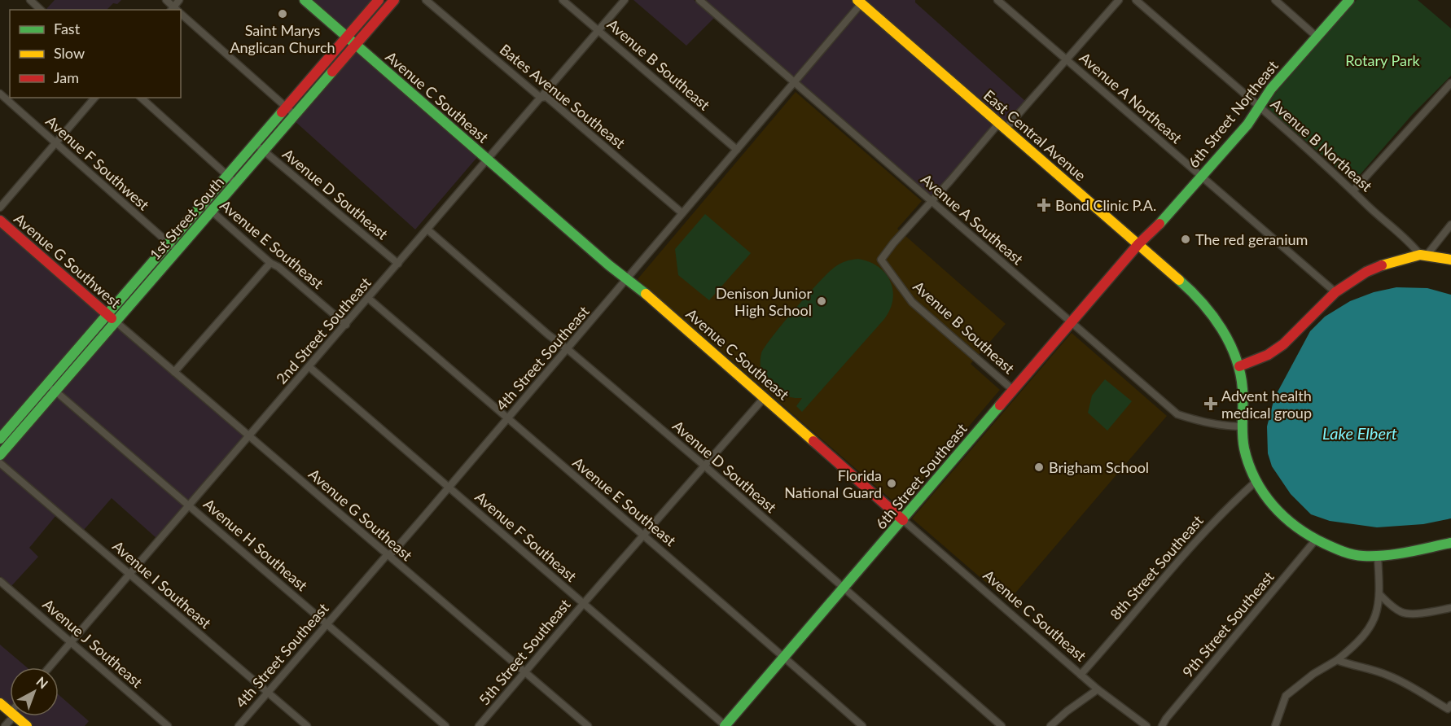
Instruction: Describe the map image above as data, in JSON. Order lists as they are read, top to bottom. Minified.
{"streets":{"street":["Avenue B Southeast","Bates Avenue Southeast","Avenue C Southeast","Avenue A Northeast","6th Street Northeast","East Central Avenue","Avenue B Northeast","Avenue F Southwest","Avenue D Southeast","1st Street South","Avenue A Southeast","Avenue E Southeast","Avenue G Southwest","2nd Street Southeast","4th Street Southeast","6th Street Southeast","Avenue G Southeast","Avenue F Southeast","Avenue H Southeast","8th Street Southeast","Avenue I Southeast","9th Street Southeast","Avenue J Southeast","5th Street Southeast"]},"crossings":[["Avenue B Southeast","Avenue A Southeast"],["Avenue B Southeast","2nd Street Southeast"],["Avenue B Southeast","4th Street Southeast"],["Avenue B Southeast","6th Street Southeast"],["Bates Avenue Southeast","2nd Street Southeast"],["Bates Avenue Southeast","4th Street Southeast"],["Avenue C Southeast","1st Street South"],["Avenue C Southeast","2nd Street Southeast"],["Avenue C Southeast","4th Street Southeast"],["Avenue C Southeast","6th Street Southeast"],["Avenue C Southeast","8th Street Southeast"],["Avenue C Southeast","5th Street Southeast"],["Avenue A Northeast","6th Street Northeast"],["6th Street Northeast","East Central Avenue"],["6th Street Northeast","Avenue B Northeast"],["6th Street Northeast","6th Street Southeast"],["East Central Avenue","Avenue A Southeast"],["East Central Avenue","4th Street Southeast"],["East Central Avenue","6th Street Southeast"],["East Central Avenue","8th Street Southeast"],["East Central Avenue","9th Street Southeast"],["Avenue F Southwest","1st Street South"],["Avenue D Southeast","1st Street South"],["Avenue D Southeast","2nd Street Southeast"],["Avenue D Southeast","4th Street Southeast"],["Avenue D Southeast","6th Street Southeast"],["Avenue D Southeast","5th Street Southeast"],["1st Street South","Avenue E Southeast"],["1st Street South","Avenue G Southwest"],["1st Street South","Avenue G Southeast"],["1st Street South","Avenue H Southeast"],["Avenue A Southeast","4th Street Southeast"],["Avenue A Southeast","6th Street Southeast"],["Avenue E Southeast","2nd Street Southeast"],["Avenue E Southeast","4th Street Southeast"],["Avenue E Southeast","6th Street Southeast"],["Avenue E Southeast","5th Street Southeast"],["Avenue G Southwest","Avenue G Southeast"],["2nd Street Southeast","Avenue G Southeast"],["2nd Street Southeast","Avenue F Southeast"],["2nd Street Southeast","Avenue H Southeast"],["2nd Street Southeast","Avenue I Southeast"],["2nd Street Southeast","Avenue J Southeast"],["4th Street Southeast","Avenue G Southeast"],["4th Street Southeast","Avenue F Southeast"],["4th Street Southeast","Avenue H Southeast"],["4th Street Southeast","Avenue I Southeast"],["6th Street Southeast","Avenue F Southeast"],["Avenue G Southeast","5th Street Southeast"],["Avenue F Southeast","5th Street Southeast"]],"water":["Lake Elbert"],"parks":["Rotary Park"],"places":{"other":["Saint Marys Anglican Church","The red geranium","Denison Junior High School","Brigham School","Florida National Guard"],"health":["Bond Clinic P.A.","Advent health medical group"]},"legend":["Fast","Slow","Jam"],"north":"top right"}
